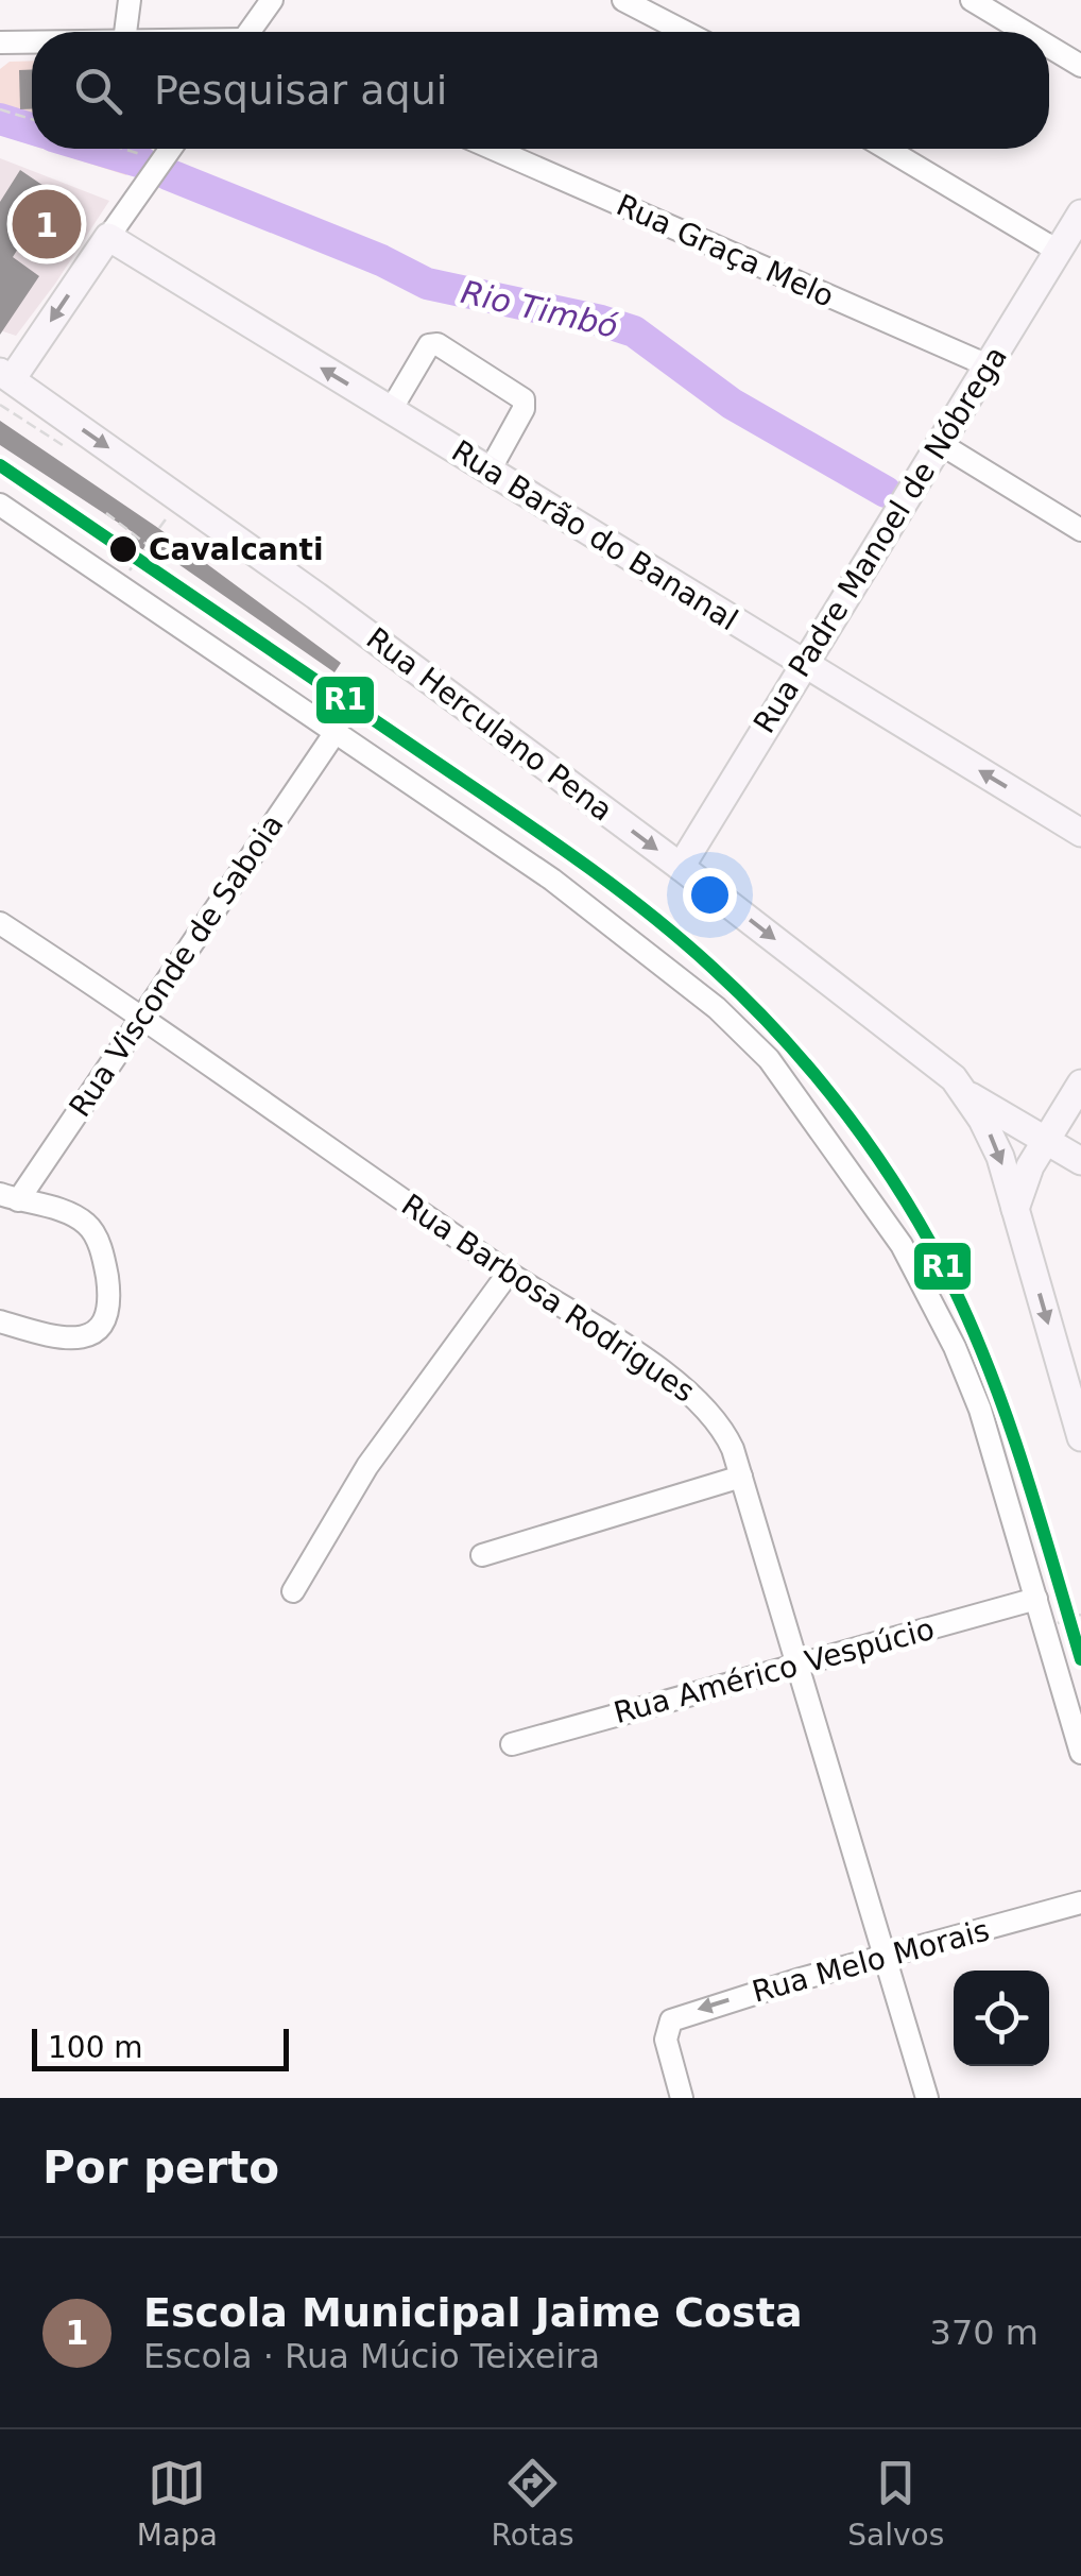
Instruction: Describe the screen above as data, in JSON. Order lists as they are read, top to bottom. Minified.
{"streets":{"main road":["Rua Barão do Bananal","Rua Padre Manoel de Nóbrega","Rua Herculano Pena"],"street":["Rua Graça Melo","Rua Visconde de Saboia","Rua Barbosa Rodrigues","Rua Américo Vespúcio","Rua Melo Morais"]},"crossings":[["Rua Graça Melo","Rua Padre Manoel de Nóbrega"],["Rua Barão do Bananal","Rua Padre Manoel de Nóbrega"],["Rua Padre Manoel de Nóbrega","Rua Herculano Pena"],["Rua Visconde de Saboia","Rua Barbosa Rodrigues"],["Rua Barbosa Rodrigues","Rua Américo Vespúcio"],["Rua Barbosa Rodrigues","Rua Melo Morais"]],"one_way":["Rua Barão do Bananal","Rua Herculano Pena","Rua Melo Morais"],"water":["Rio Timbó"],"places":["Cavalcanti"],"lines":["transit line R1"],"scale_bar":"100 m","page":{"search":"Pesquisar aqui","pins":"1","scale":"100 m","heading":"Por perto","list":[{"mark":"1","name":"Escola Municipal Jaime Costa","note":"Escola · Rua Múcio Teixeira","value":"370 m"}],"nav":["Mapa","Rotas","Salvos"]}}
